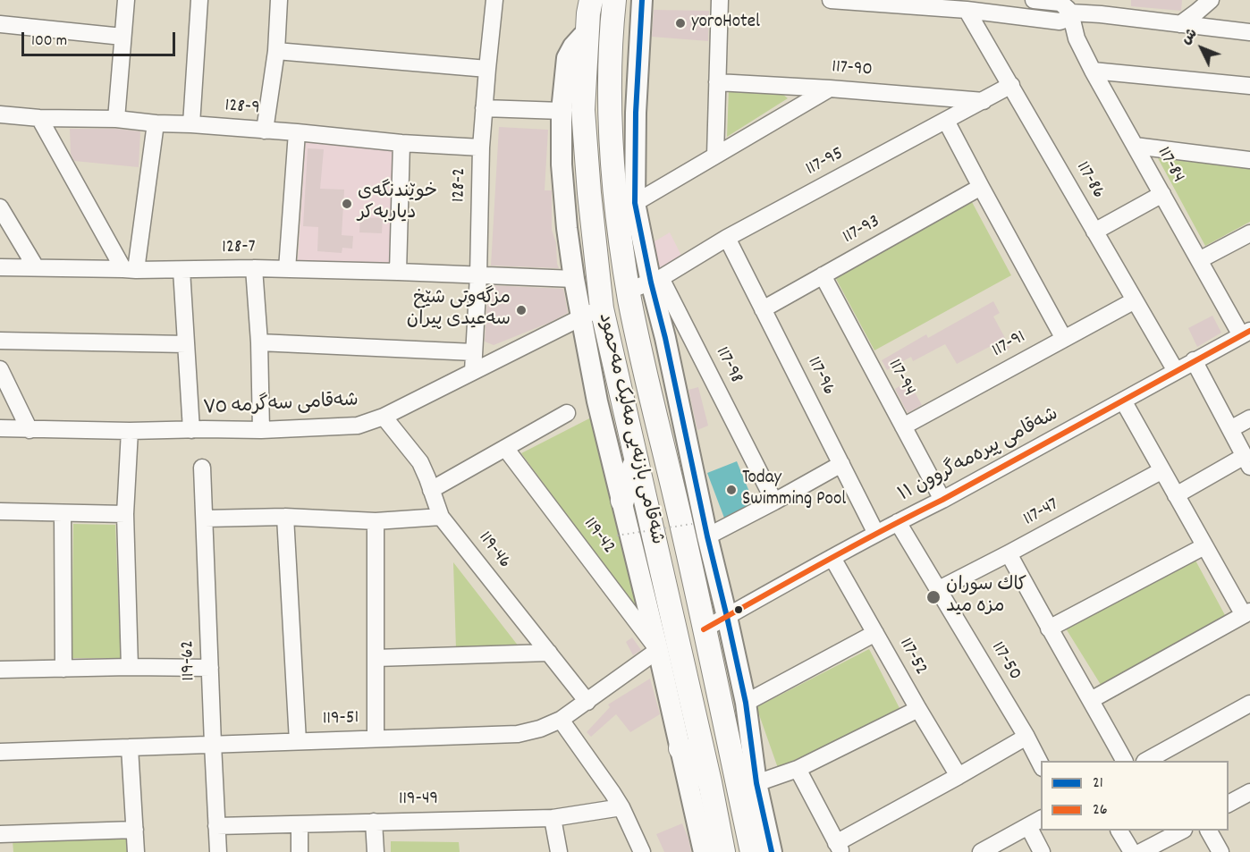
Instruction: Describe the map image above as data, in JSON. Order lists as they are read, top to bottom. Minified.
{"streets":{"highway":["شەقامی بازنەیی مەلیک مەحمود"],"street":["117-90","128-9","117-95","117-84","117-86","128-2","117-93","128-7","117-91","117-98","117-96","117-94","شەقامی سەگرمە ٧٥","شەقامی پیرەمەگروون ١١","117-47","119-42","119-46","117-52","119-62","117-50","119-51","119-49"]},"crossings":[["117-90","117-95"],["128-9","128-2"],["117-95","117-86"],["117-95","117-98"],["117-95","117-96"],["117-84","شەقامی پیرەمەگروون ١١"],["117-86","117-91"],["117-86","شەقامی پیرەمەگروون ١١"],["128-2","128-7"],["128-2","شەقامی سەگرمە ٧٥"],["117-93","117-96"],["117-93","117-94"],["117-91","117-94"],["117-96","شەقامی پیرەمەگروون ١١"],["117-94","شەقامی پیرەمەگروون ١١"],["شەقامی سەگرمە ٧٥","شەقامی بازنەیی مەلیک مەحمود"],["شەقامی سەگرمە ٧٥","119-46"],["شەقامی بازنەیی مەلیک مەحمود","شەقامی پیرەمەگروون ١١"],["شەقامی پیرەمەگروون ١١","117-52"],["شەقامی پیرەمەگروون ١١","117-50"],["117-47","117-50"],["119-42","119-51"],["119-46","119-51"],["119-62","119-51"],["119-62","119-49"]],"places":["yoroHotel","خوێندنگەی دیاربەکر","مزگەوتی شێخ سەعیدی پیران","Today Swimming Pool","كاك سوران مزه ميد"],"lines":["transit line 21","transit line 26"],"legend":["21","26"],"scale_bar":"100 m","north":"top left"}
